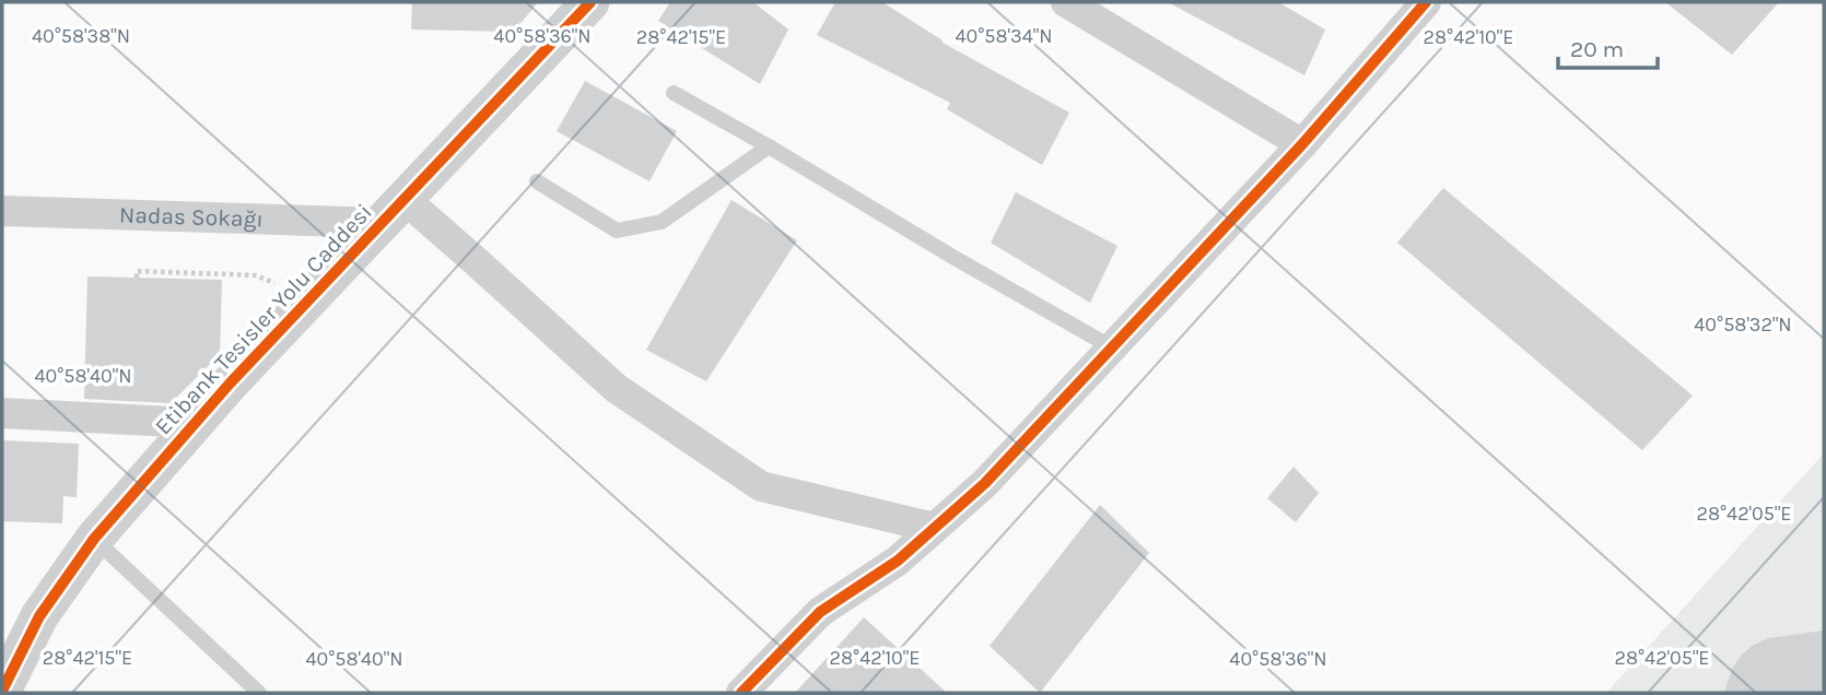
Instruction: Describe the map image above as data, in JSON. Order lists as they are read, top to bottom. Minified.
{"streets":{"street":["Nadas Sokağı","Etibank Tesisler Yolu Caddesi"]},"crossings":[["Nadas Sokağı","Etibank Tesisler Yolu Caddesi"]],"scale_bar":"20 m","coordinates":["40°58'38\"N","40°58'36\"N","40°58'34\"N","28°42'15\"E","28°42'10\"E","40°58'32\"N","40°58'40\"N","28°42'05\"E"]}
